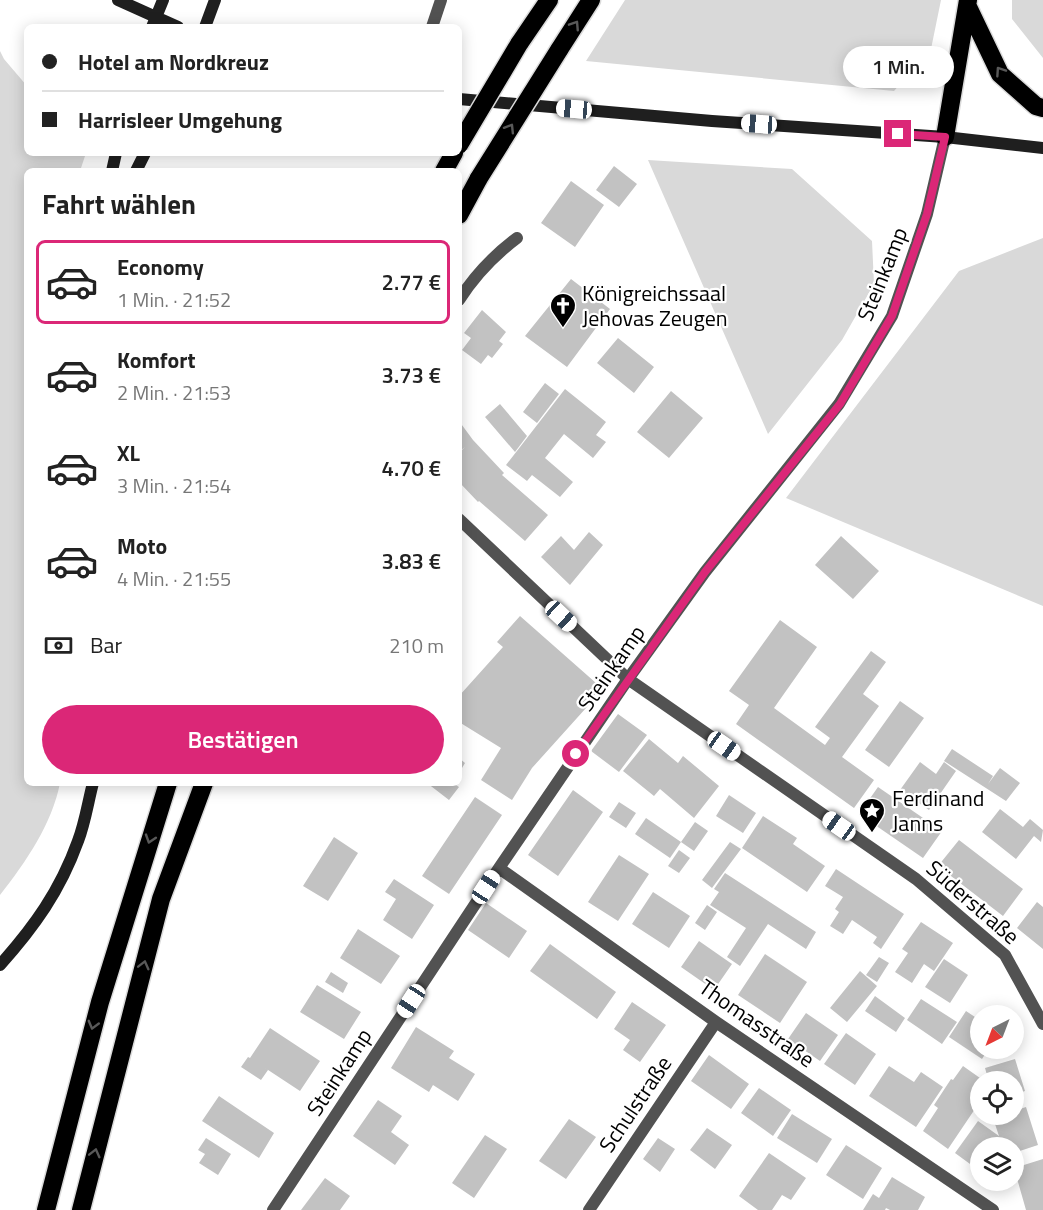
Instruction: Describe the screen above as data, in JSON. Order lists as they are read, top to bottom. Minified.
{"streets":{"street":["Steinkamp","Süderstraße","Thomasstraße","Schulstraße"]},"crossings":[["Steinkamp","Süderstraße"],["Steinkamp","Thomasstraße"],["Thomasstraße","Schulstraße"]],"places":{"church":["Königreichssaal Jehovas Zeugen"],"place":["Ferdinand Janns"]},"north":"bottom left","page":{"banner":["Hotel am Nordkreuz","Harrisleer Umgehung"],"bubble":"1 Min.","heading":"Fahrt wählen","list":[{"name":"Economy","note":"1 Min. · 21:52","value":"2.77 €"},{"name":"Komfort","note":"2 Min. · 21:53","value":"3.73 €"},{"name":"XL","note":"3 Min. · 21:54","value":"4.70 €"},{"name":"Moto","note":"4 Min. · 21:55","value":"3.83 €"}],"pay":["Bar","210 m"],"buttons":"Bestätigen"}}
